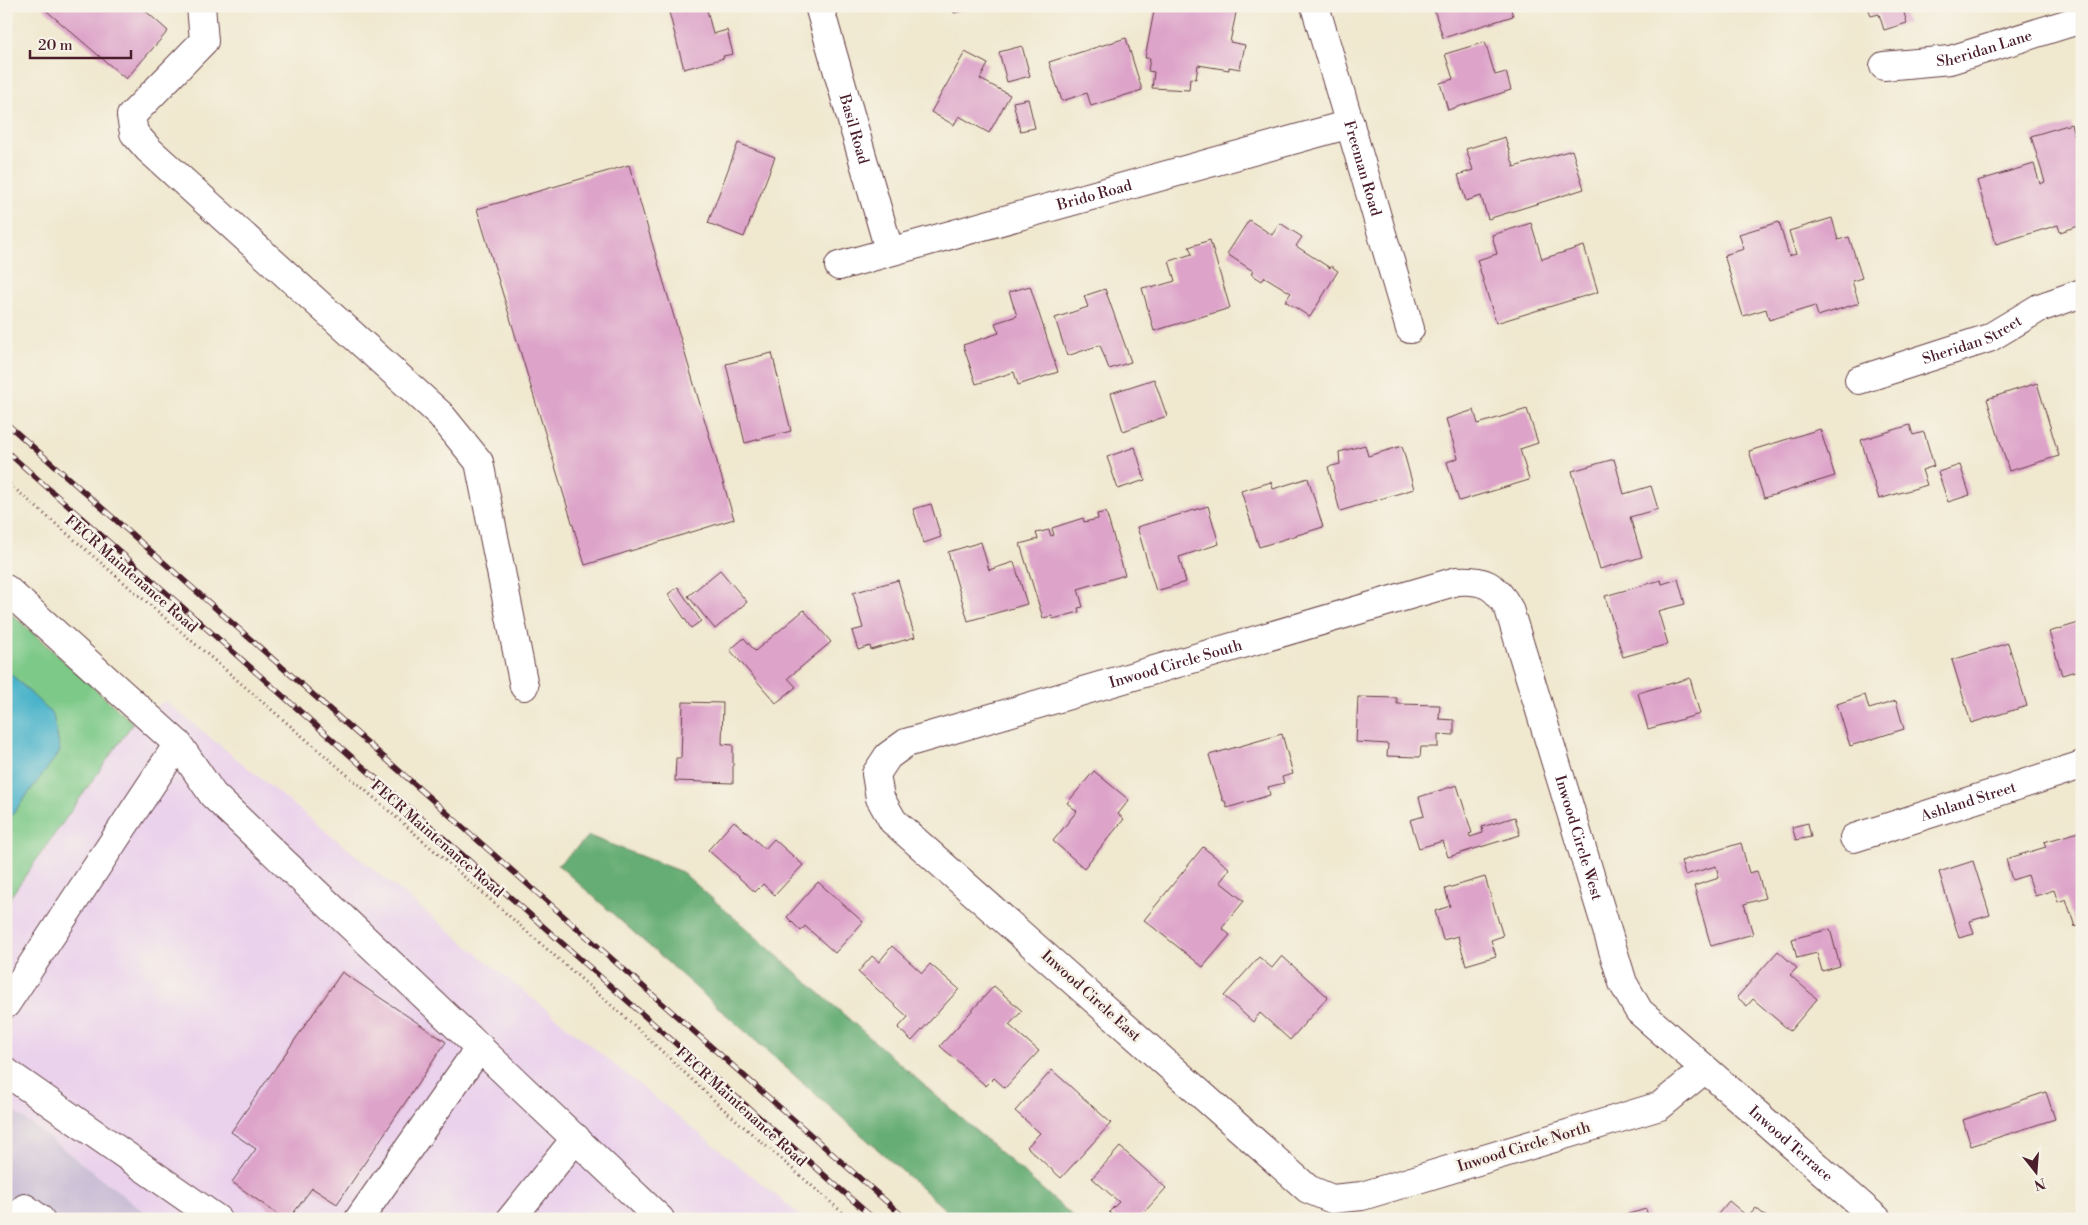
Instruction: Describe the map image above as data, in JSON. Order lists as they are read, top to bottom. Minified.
{"streets":{"street":["Sheridan Lane","Basil Road","Freeman Road","Brido Road","Sheridan Street","Inwood Circle South","Ashland Street","Inwood Circle West","Inwood Circle East","Inwood Terrace","Inwood Circle North"],"path":["FECR Maintenance Road"]},"crossings":[["Basil Road","Brido Road"],["Freeman Road","Brido Road"],["Inwood Circle South","Inwood Circle West"],["Inwood Circle South","Inwood Circle East"],["Inwood Circle West","Inwood Terrace"],["Inwood Circle West","Inwood Circle North"],["Inwood Circle East","Inwood Circle North"],["Inwood Terrace","Inwood Circle North"]],"scale_bar":"20 m","north":"bottom"}
